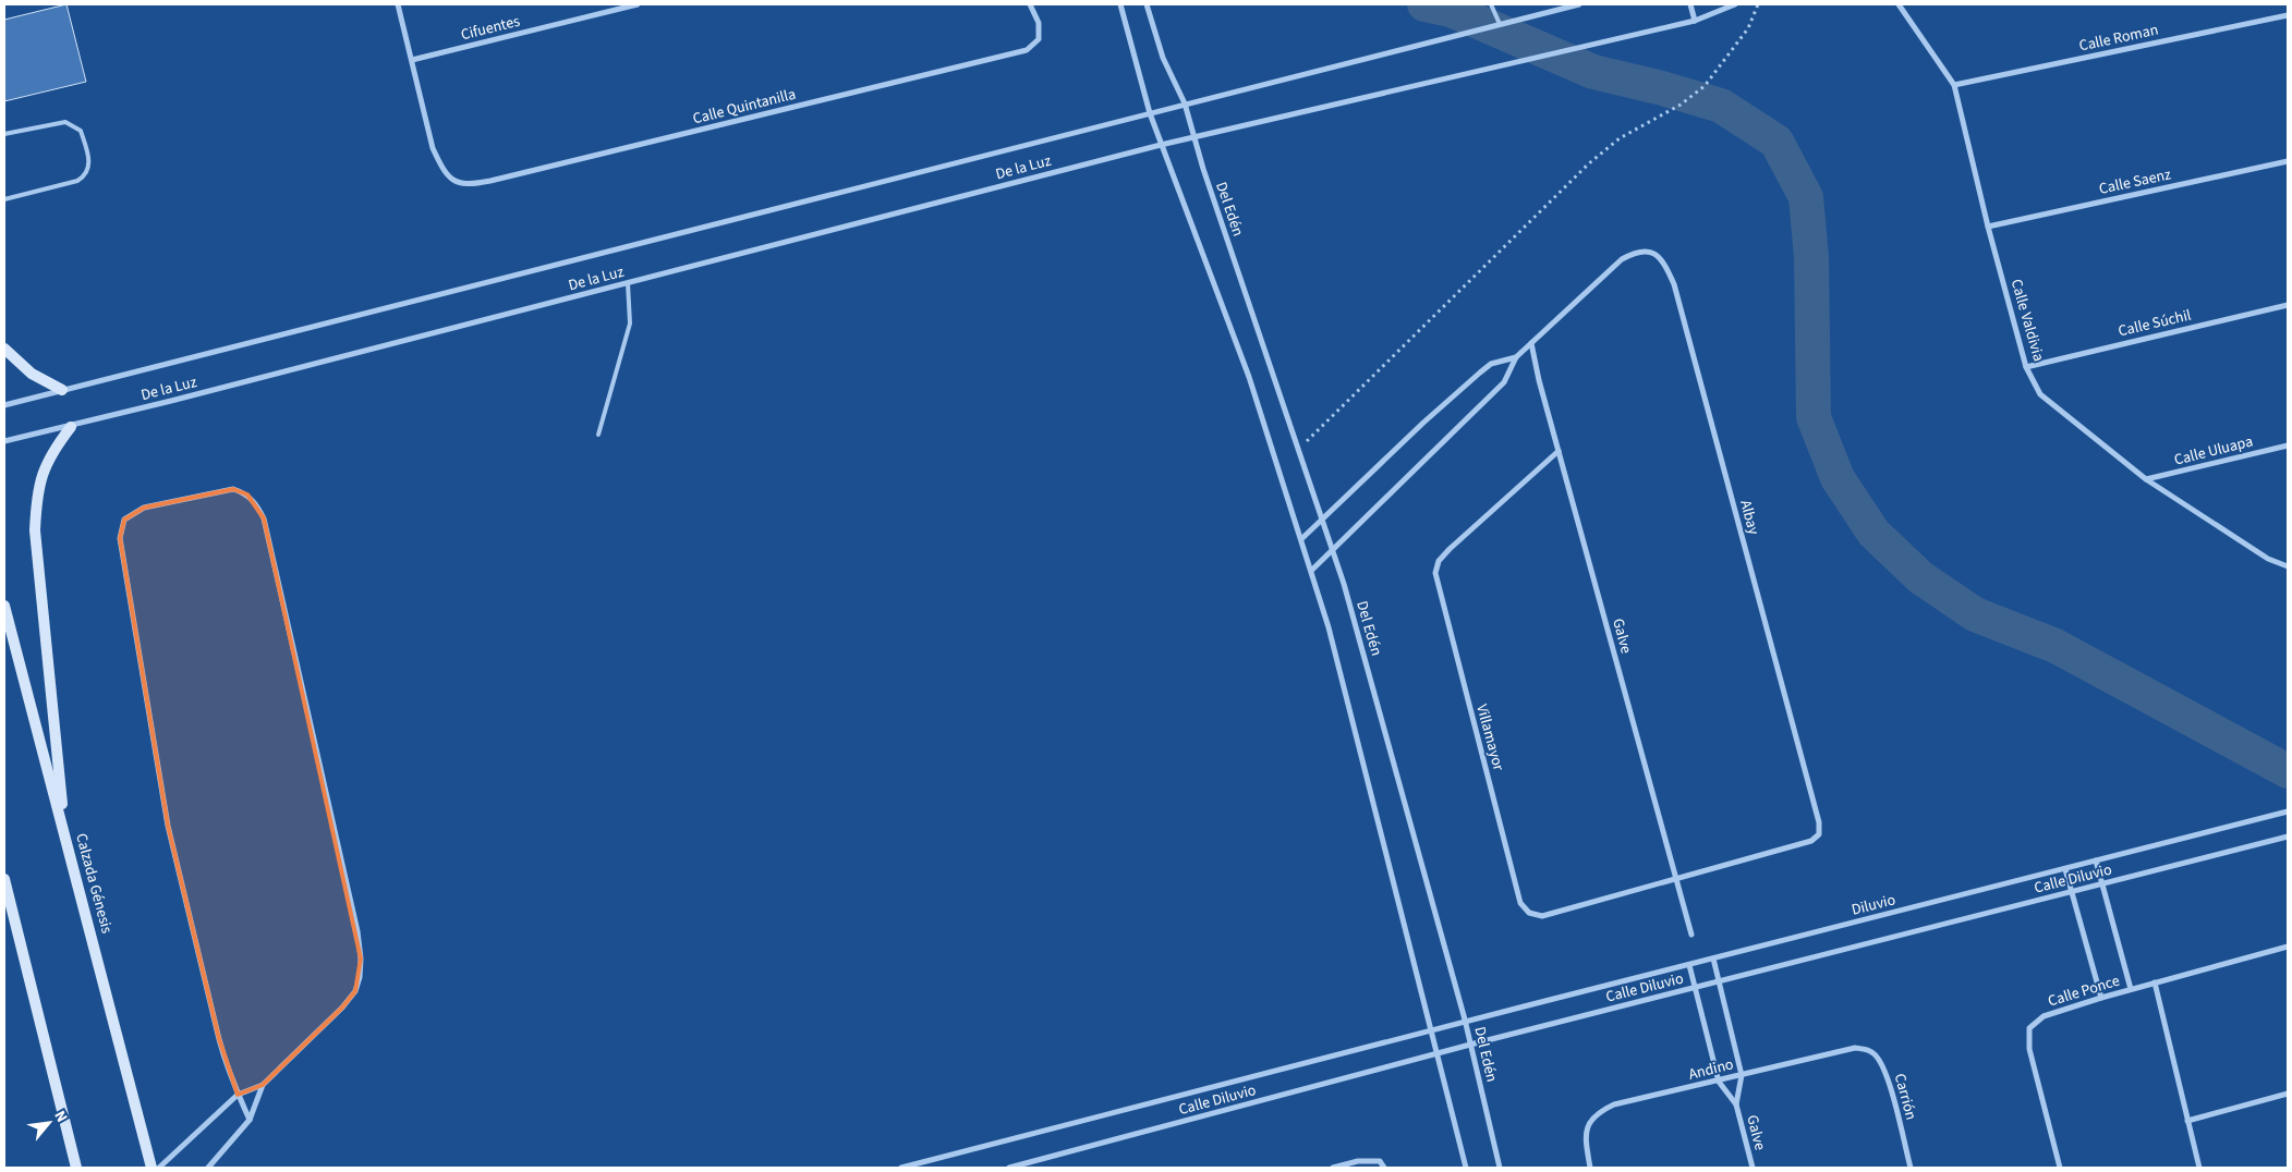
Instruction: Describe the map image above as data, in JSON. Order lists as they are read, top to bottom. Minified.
{"streets":{"street":["Cifuentes","Calle Roman","Calle Quintanilla","De la Luz","Calle Saenz","Del Edén","Calle Valdivia","Calle Súchil","Calle Uluapa","Albay","Galve","Villamayor","Calle Diluvio","Calzada Génesis","Diluvio","Calle Ponce","Andino","Carrión"]},"crossings":[["Cifuentes","Calle Quintanilla"],["Calle Roman","Calle Valdivia"],["De la Luz","Del Edén"],["Calle Saenz","Calle Valdivia"],["Del Edén","Albay"],["Del Edén","Calle Diluvio"],["Del Edén","Diluvio"],["Calle Valdivia","Calle Súchil"],["Calle Valdivia","Calle Uluapa"],["Albay","Galve"],["Albay","Villamayor"],["Galve","Villamayor"],["Andino","Carrión"]],"north":"top right"}
